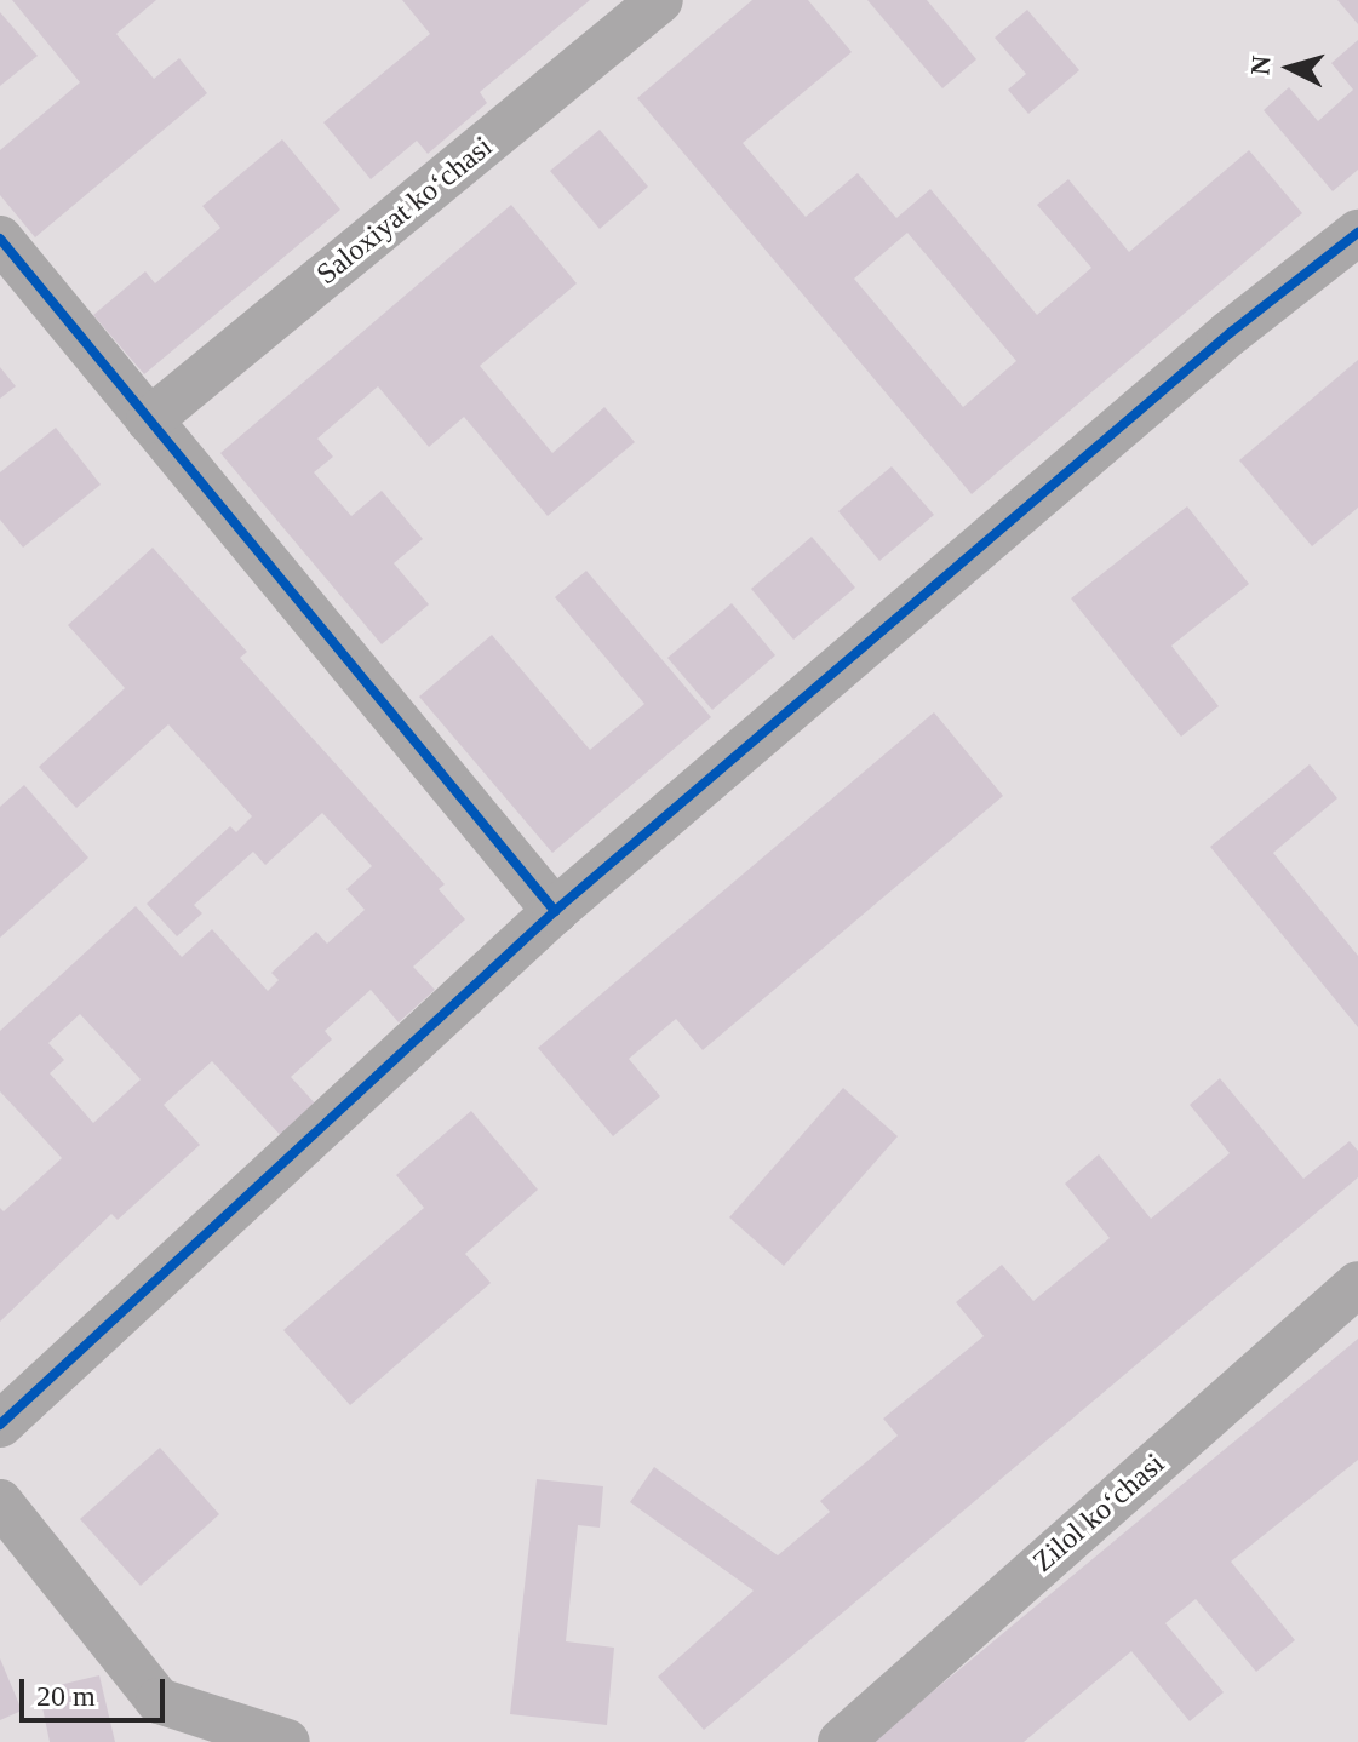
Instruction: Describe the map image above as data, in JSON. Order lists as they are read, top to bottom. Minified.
{"streets":{"street":["Saloxiyat koʻchasi","Zilol koʻchasi"]},"scale_bar":"20 m","north":"left"}
